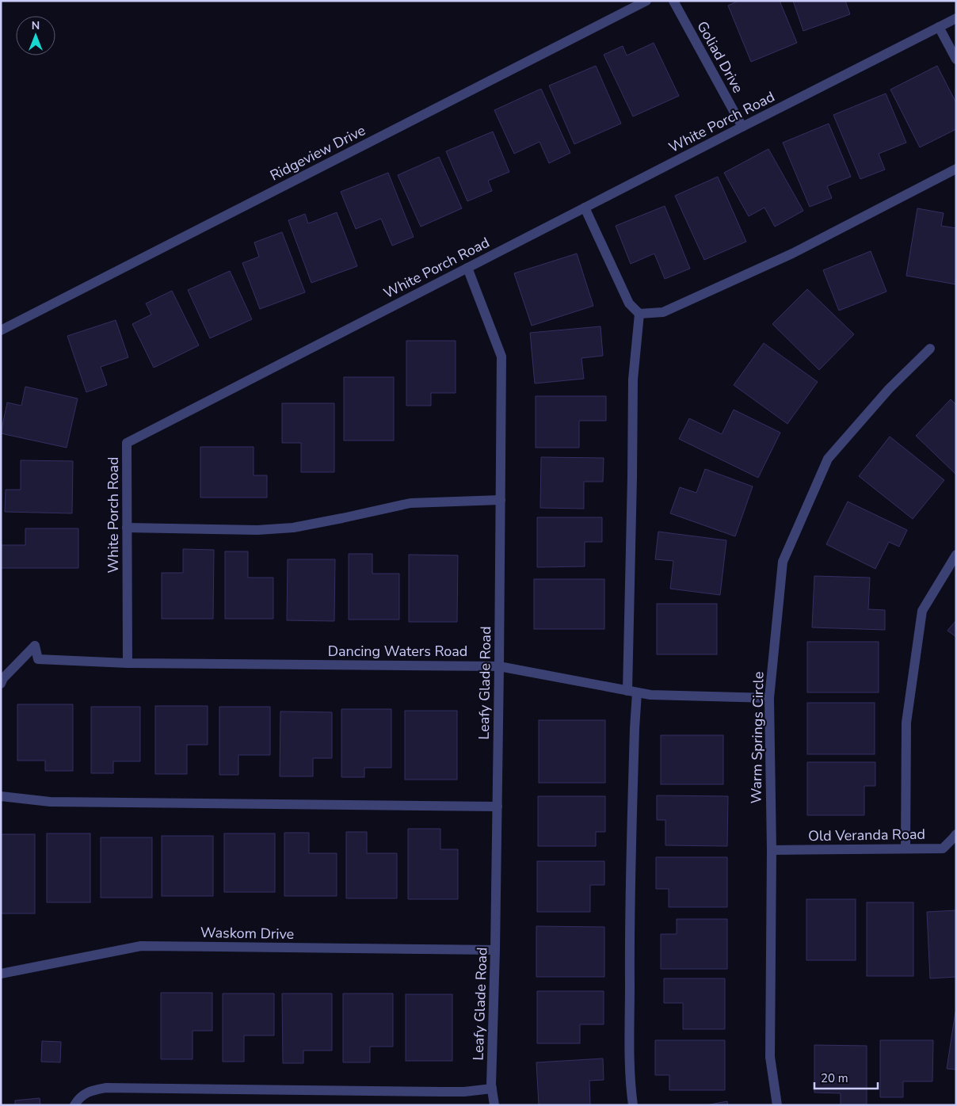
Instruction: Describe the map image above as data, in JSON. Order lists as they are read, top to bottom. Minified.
{"streets":{"street":["Goliad Drive","White Porch Road","Ridgeview Drive","Dancing Waters Road","Leafy Glade Road","Warm Springs Circle","Old Veranda Road","Waskom Drive"]},"crossings":[["Goliad Drive","White Porch Road"],["White Porch Road","Dancing Waters Road"],["White Porch Road","Leafy Glade Road"],["Dancing Waters Road","Leafy Glade Road"],["Dancing Waters Road","Warm Springs Circle"],["Leafy Glade Road","Waskom Drive"],["Warm Springs Circle","Old Veranda Road"]],"scale_bar":"20 m","north":"top"}
